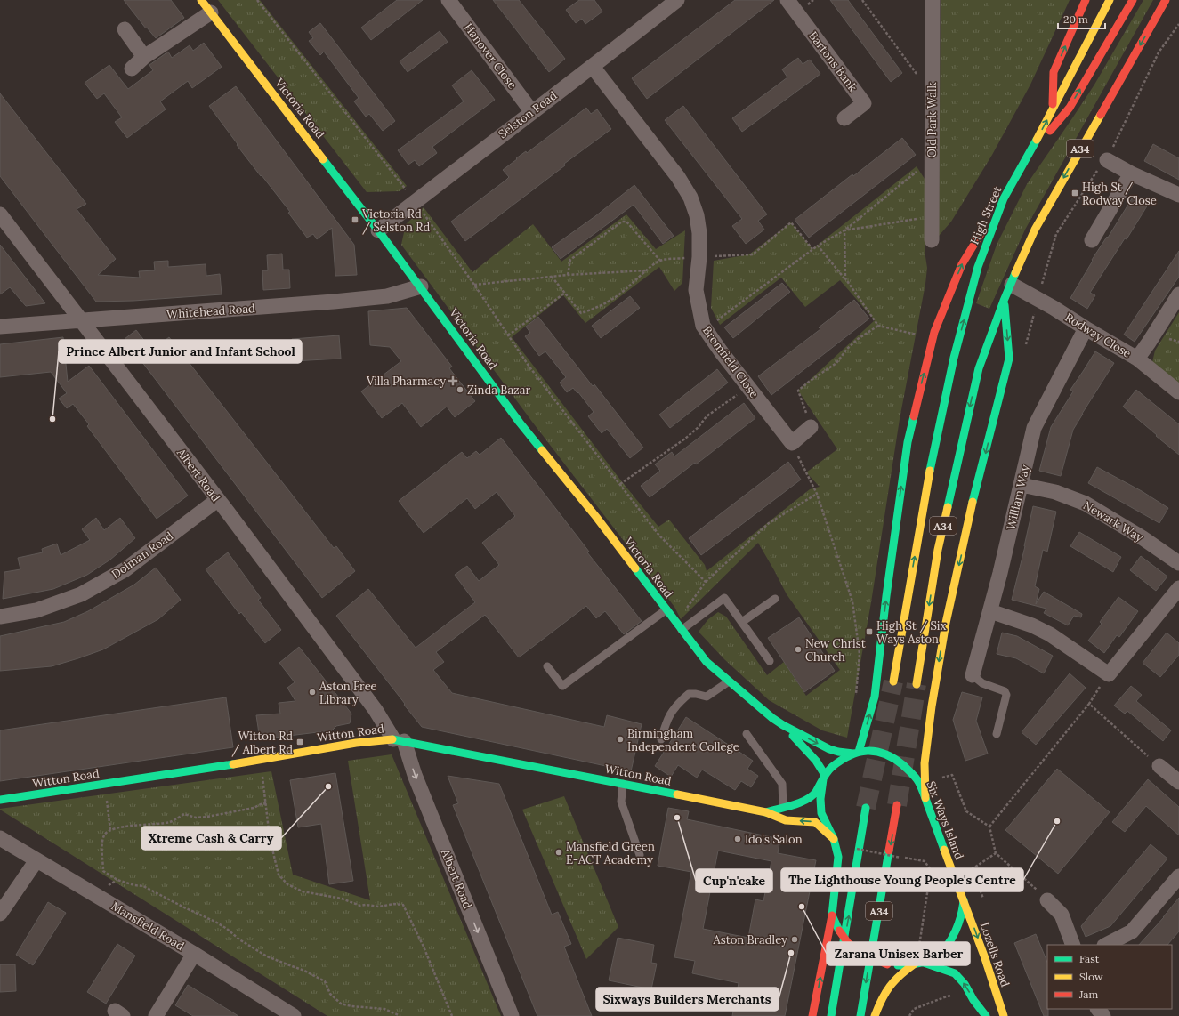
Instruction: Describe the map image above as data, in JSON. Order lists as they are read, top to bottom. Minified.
{"streets":{"main road":["Victoria Road","A34","High Street","Witton Road","Six Ways Island","Lozells Road"],"street":["Hanover Close","Bartons Bank","Selston Road","Old Park Walk","Whitehead Road","Rodway Close","Bromfield Close","Albert Road","William Way","Newark Way","Dolman Road","Mansfield Road"]},"crossings":[["Hanover Close","Selston Road"],["Victoria Road","Selston Road"],["Victoria Road","Whitehead Road"],["Victoria Road","Witton Road"],["Victoria Road","Six Ways Island"],["Selston Road","Bromfield Close"],["A34","High Street"],["A34","Rodway Close"],["Whitehead Road","Albert Road"],["Rodway Close","William Way"],["Albert Road","Dolman Road"],["Albert Road","Witton Road"],["William Way","Newark Way"],["Witton Road","Six Ways Island"],["Six Ways Island","Lozells Road"]],"one_way":["Lozells Road"],"places":{"transit":["High St / Rodway Close","Victoria Rd / Selston Rd","High St / Six Ways Aston","Witton Rd / Albert Rd"],"health":["Villa Pharmacy"],"other":["Zinda Bazar","Prince Albert Junior and Infant School","New Christ Church","Aston Free Library","Birmingham Independent College","Xtreme Cash & Carry","Cup'n'cake","The Lighthouse Young People's Centre","Ido's Salon","Mansfield Green E-ACT Academy","Zarana Unisex Barber","Aston Bradley","Sixways Builders Merchants"]},"legend":["Fast","Slow","Jam"],"scale_bar":"20 m"}
